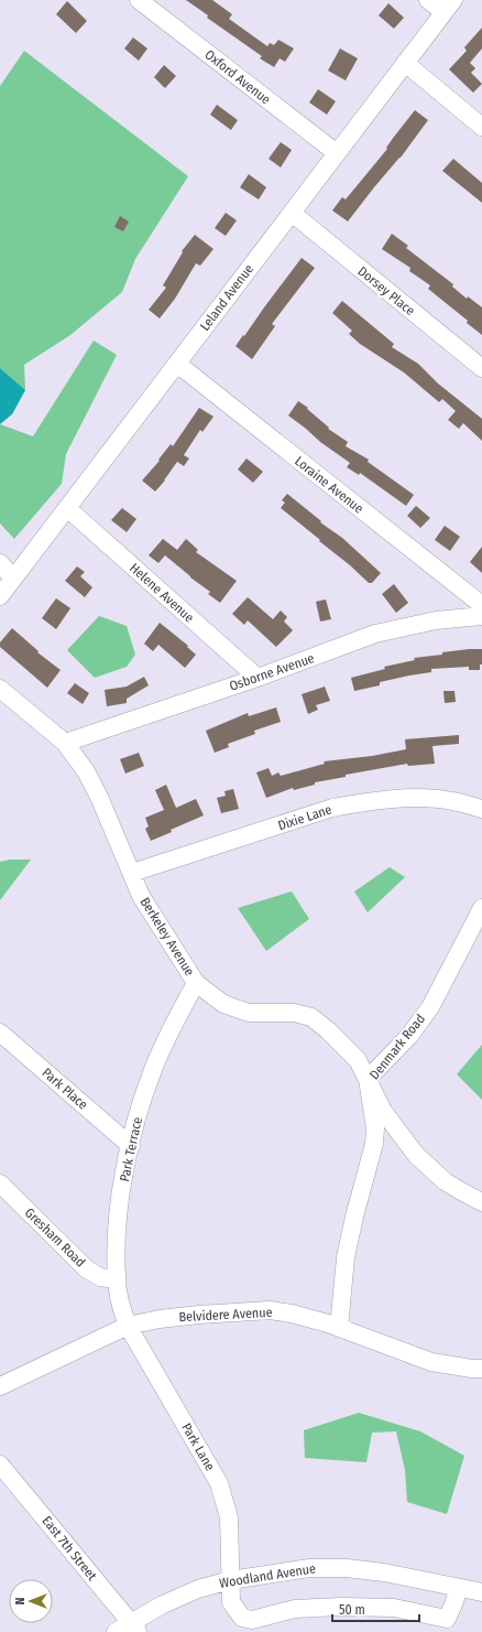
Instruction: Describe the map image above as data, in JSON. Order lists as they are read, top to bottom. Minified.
{"streets":{"street":["Oxford Avenue","Dorsey Place","Leland Avenue","Loraine Avenue","Helene Avenue","Osborne Avenue","Dixie Lane","Berkeley Avenue","Denmark Road","Park Place","Park Terrace","Gresham Road","Belvidere Avenue","Park Lane","East 7th Street","Woodland Avenue"]},"crossings":[["Oxford Avenue","Leland Avenue"],["Dorsey Place","Leland Avenue"],["Leland Avenue","Loraine Avenue"],["Leland Avenue","Helene Avenue"],["Helene Avenue","Osborne Avenue"],["Osborne Avenue","Berkeley Avenue"],["Dixie Lane","Berkeley Avenue"],["Berkeley Avenue","Denmark Road"],["Berkeley Avenue","Park Terrace"],["Denmark Road","Belvidere Avenue"],["Park Place","Park Terrace"],["Park Terrace","Gresham Road"],["Park Terrace","Belvidere Avenue"],["Park Terrace","Park Lane"],["Belvidere Avenue","Park Lane"],["Park Lane","Woodland Avenue"],["East 7th Street","Woodland Avenue"]],"scale_bar":"50 m","north":"left"}
